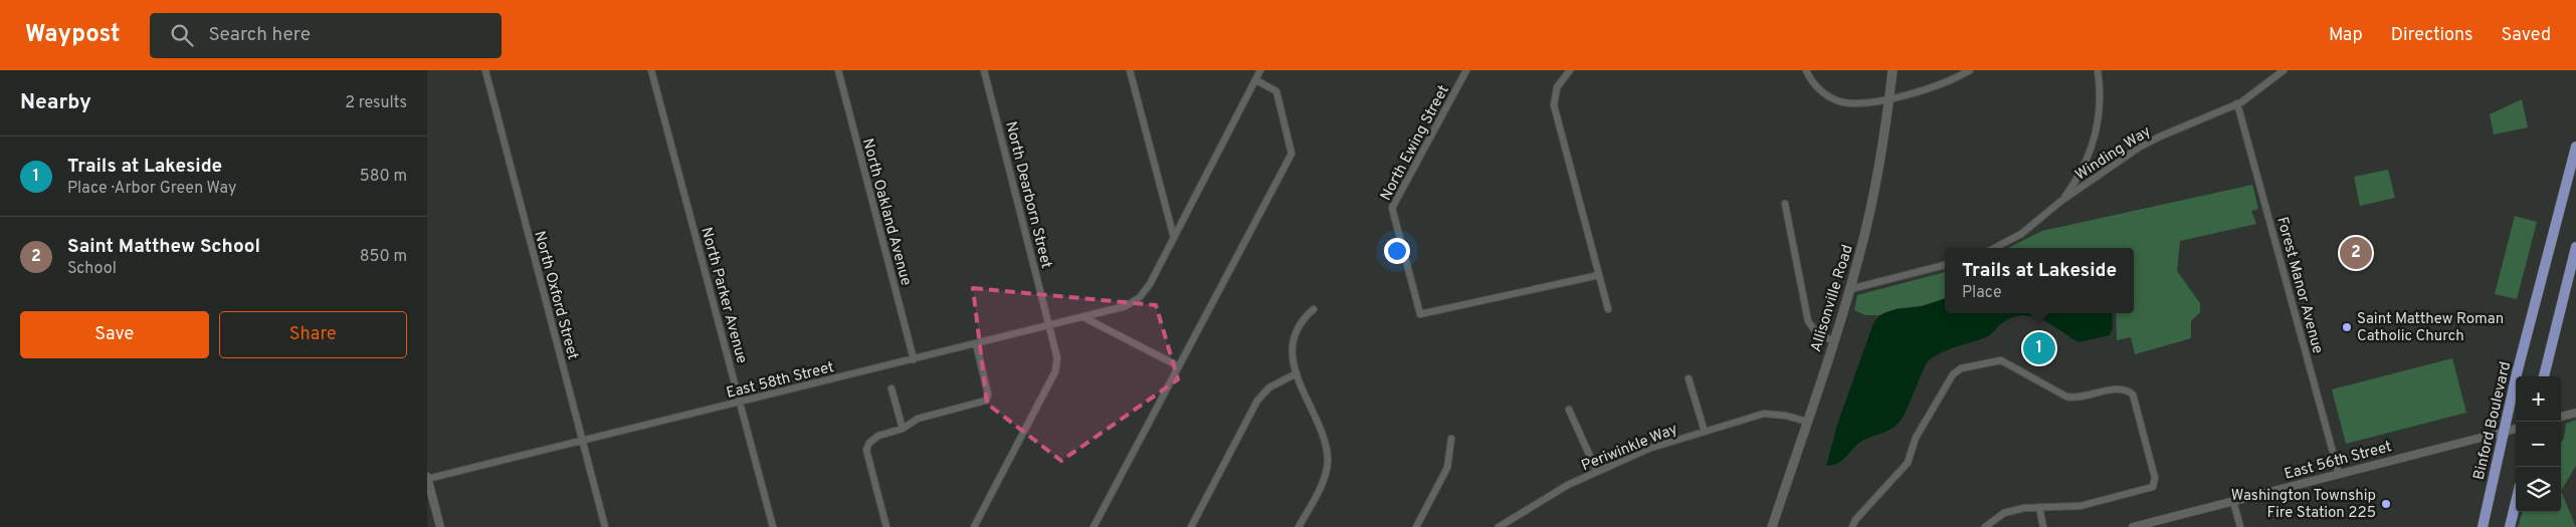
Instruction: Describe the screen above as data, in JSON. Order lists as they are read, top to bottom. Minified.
{"streets":{"main road":["Allisonville Road","Binford Boulevard"],"street":["North Ewing Street","Winding Way","North Dearborn Street","North Oakland Avenue","Forest Manor Avenue","North Oxford Street","North Parker Avenue","East 58th Street","Periwinkle Way","East 56th Street"]},"crossings":[["Winding Way","Forest Manor Avenue"],["North Dearborn Street","East 58th Street"],["North Oakland Avenue","East 58th Street"],["Forest Manor Avenue","East 56th Street"],["North Oxford Street","East 58th Street"],["North Parker Avenue","East 58th Street"],["Allisonville Road","Periwinkle Way"],["Binford Boulevard","East 56th Street"]],"places":["Saint Matthew Roman Catholic Church","Washington Township Fire Station 225"],"page":{"header":"Waypost","search":"Search here","nav":["Map","Directions","Saved"],"heading":["Nearby","2 results"],"list":[{"mark":"1","name":"Trails at Lakeside","note":"Place · Arbor Green Way","value":"580 m"},{"mark":"2","name":"Saint Matthew School","note":"School","value":"850 m"}],"pins":["2","1"],"popup":["Trails at Lakeside","Place"],"buttons":["Save","Share"],"map_buttons":["+","−"]}}
